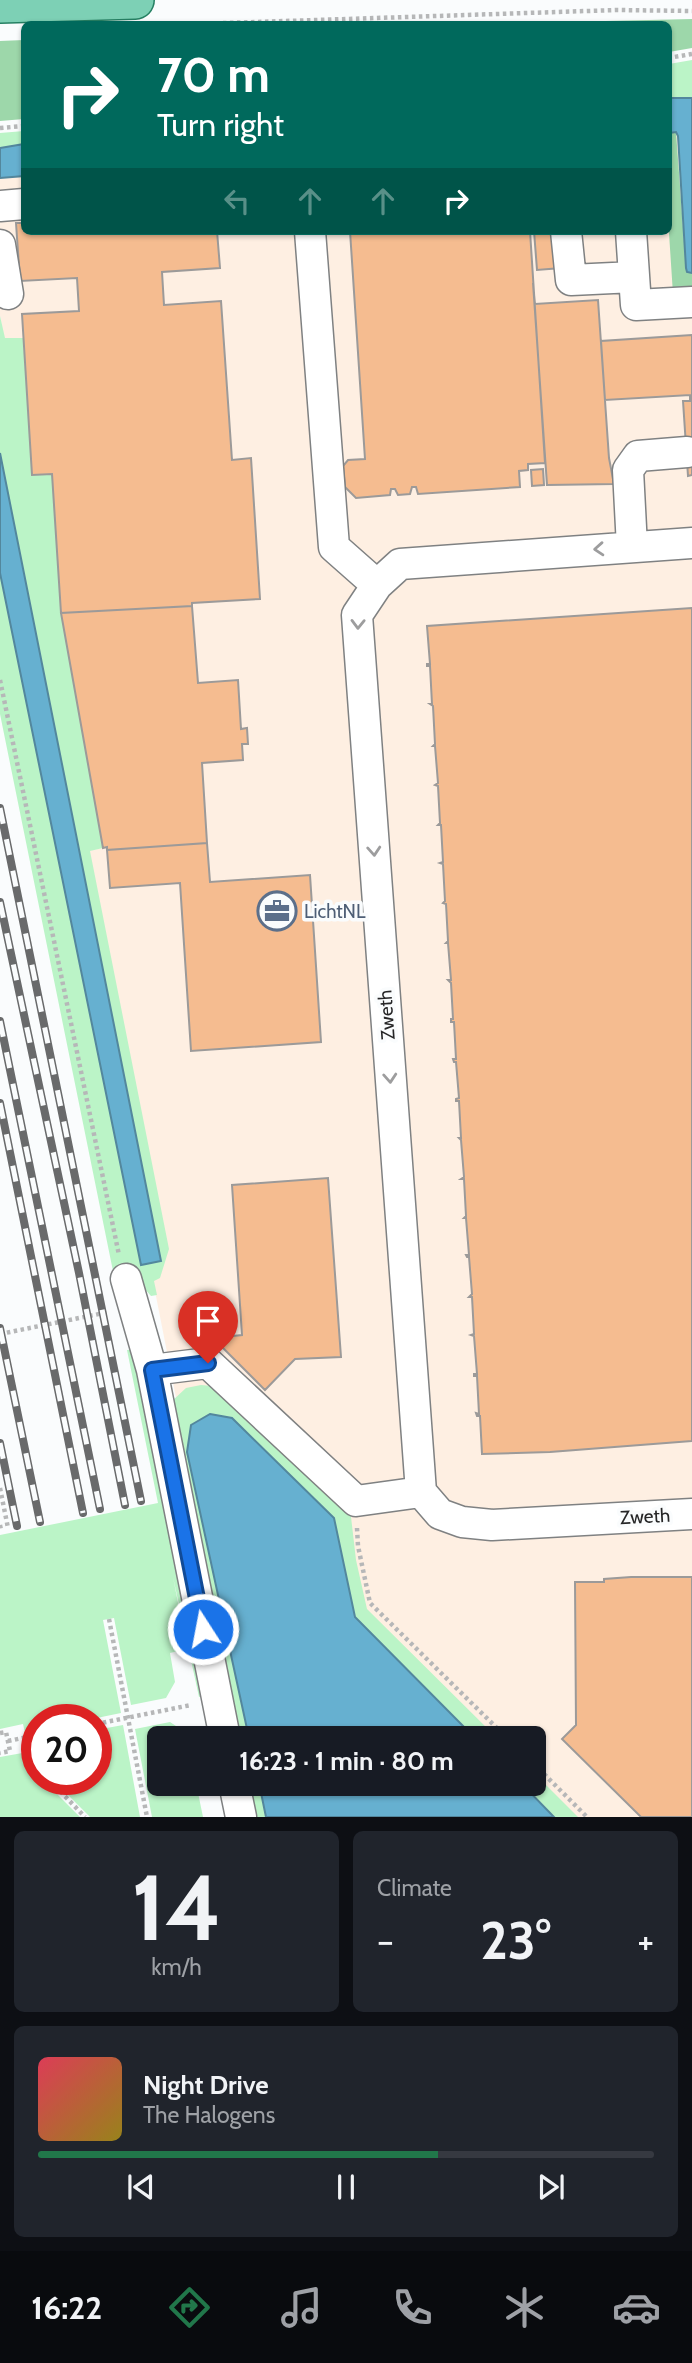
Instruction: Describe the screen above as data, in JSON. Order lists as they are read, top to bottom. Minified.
{"streets":{"street":["Zweth"]},"one_way":["Zweth"],"places":{"office":["LichtNL"]},"page":{"turn":["70 m","Turn right"],"limit":"20","trip":"16:23 · 1 min · 80 m","tile":[["14","km/h"],"Climate"],"heat":["−","23°","+"],"song":["Night Drive","The Halogens"],"tabs":"16:22"}}
